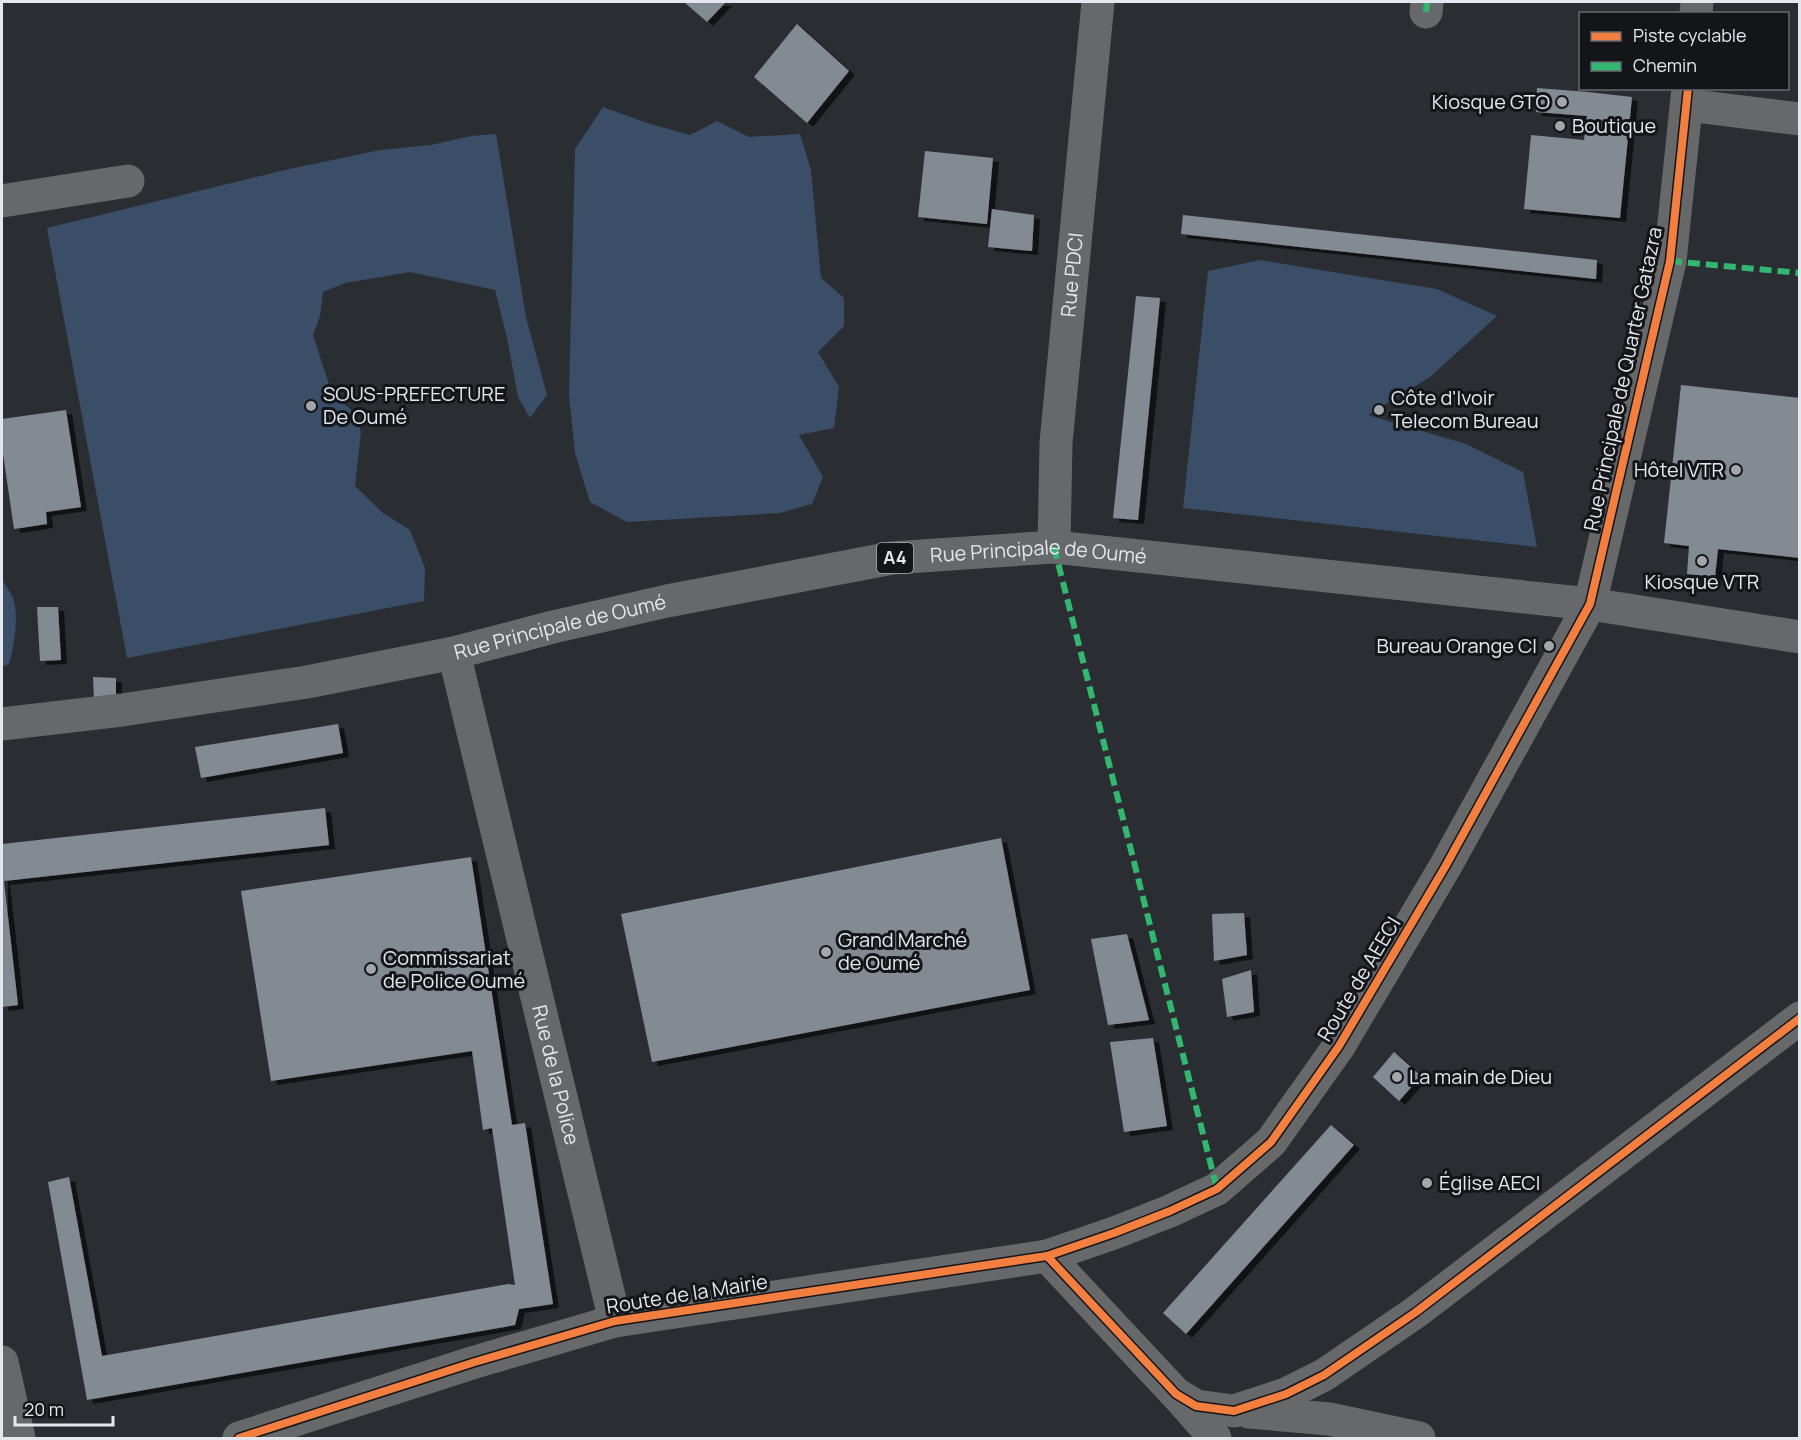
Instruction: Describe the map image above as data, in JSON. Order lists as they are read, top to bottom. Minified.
{"streets":{"main road":["Rue Principale de Oumé","A4"],"street":["Rue PDCI","Rue Principale de Quarter Gatazra","Route de AEECI","Rue de la Police","Route de la Mairie"]},"crossings":[["Rue PDCI","Rue Principale de Oumé"],["Rue Principale de Quarter Gatazra","Rue Principale de Oumé"],["Rue Principale de Quarter Gatazra","Route de AEECI"],["Rue Principale de Oumé","Route de AEECI"],["Rue Principale de Oumé","Rue de la Police"],["Route de AEECI","Route de la Mairie"],["Rue de la Police","Route de la Mairie"]],"places":["Kiosque GTO","Boutique","SOUS-PREFECTURE De Oumé","Côte d'Ivoir Telecom Bureau","Hôtel VTR","Kiosque VTR","Bureau Orange CI","Grand Marché de Oumé","Commissariat de Police Oumé","La main de Dieu","Église AECI"],"legend":["Piste cyclable","Chemin"],"scale_bar":"20 m"}
